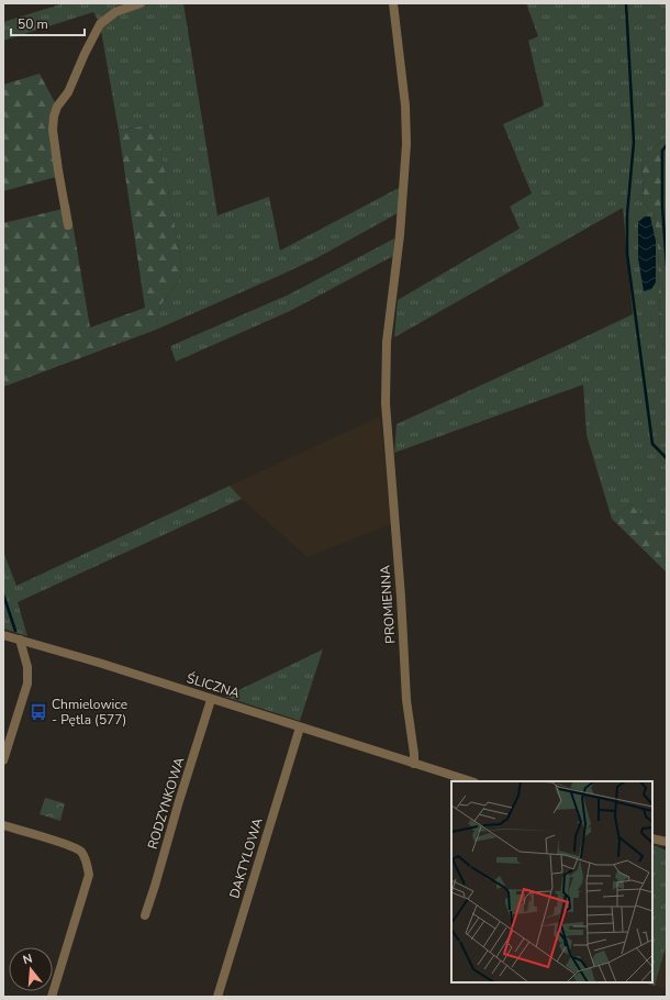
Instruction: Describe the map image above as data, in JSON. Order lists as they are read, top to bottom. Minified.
{"streets":{"street":["PROMIENNA","ŚLICZNA","RODZYNKOWA","DAKTYLOWA"]},"crossings":[["PROMIENNA","ŚLICZNA"],["ŚLICZNA","RODZYNKOWA"],["ŚLICZNA","DAKTYLOWA"]],"places":{"bus stop":["Chmielowice - Pętla (577)"]},"scale_bar":"50 m","north":"top"}
